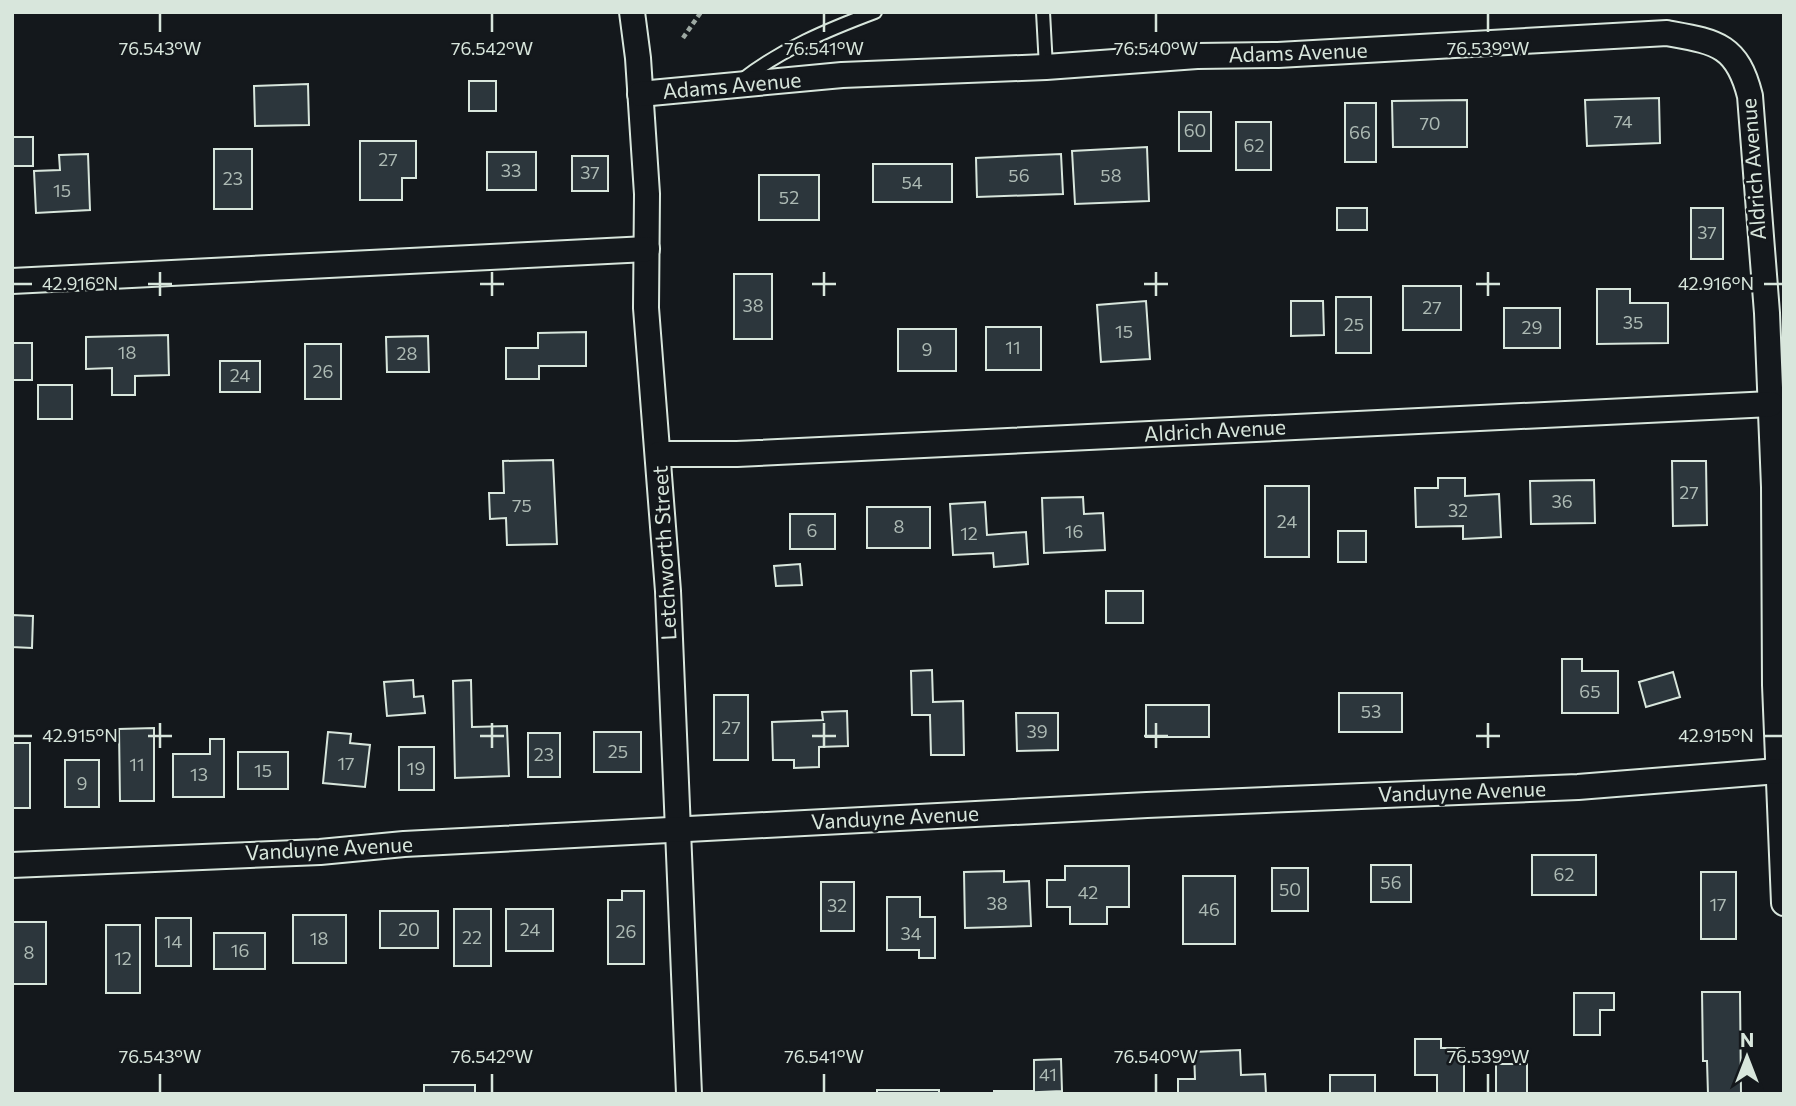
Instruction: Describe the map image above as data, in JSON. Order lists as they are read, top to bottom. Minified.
{"streets":{"street":["Adams Avenue","Aldrich Avenue","Letchworth Street","Vanduyne Avenue"]},"crossings":[["Adams Avenue","Aldrich Avenue"],["Adams Avenue","Letchworth Street"],["Aldrich Avenue","Letchworth Street"],["Aldrich Avenue","Vanduyne Avenue"],["Letchworth Street","Vanduyne Avenue"]],"house_numbers":["74","70","60","66","62","27","33","37","56","58","23","54","15","52","37","38","27","35","25","29","15","11","9","18","28","26","24","27","36","75","32","24","8","6","16","12","65","53","27","39","25","23","17","11","19","15","13","9","62","56","50","42","38","17","32","46","20","24","26","34","22","18","14","16","8","12","41"],"north":"top","coordinates":["76.543°W","76.542°W","76.541°W","76.540°W","76.539°W","42.916°N","42.915°N"]}
